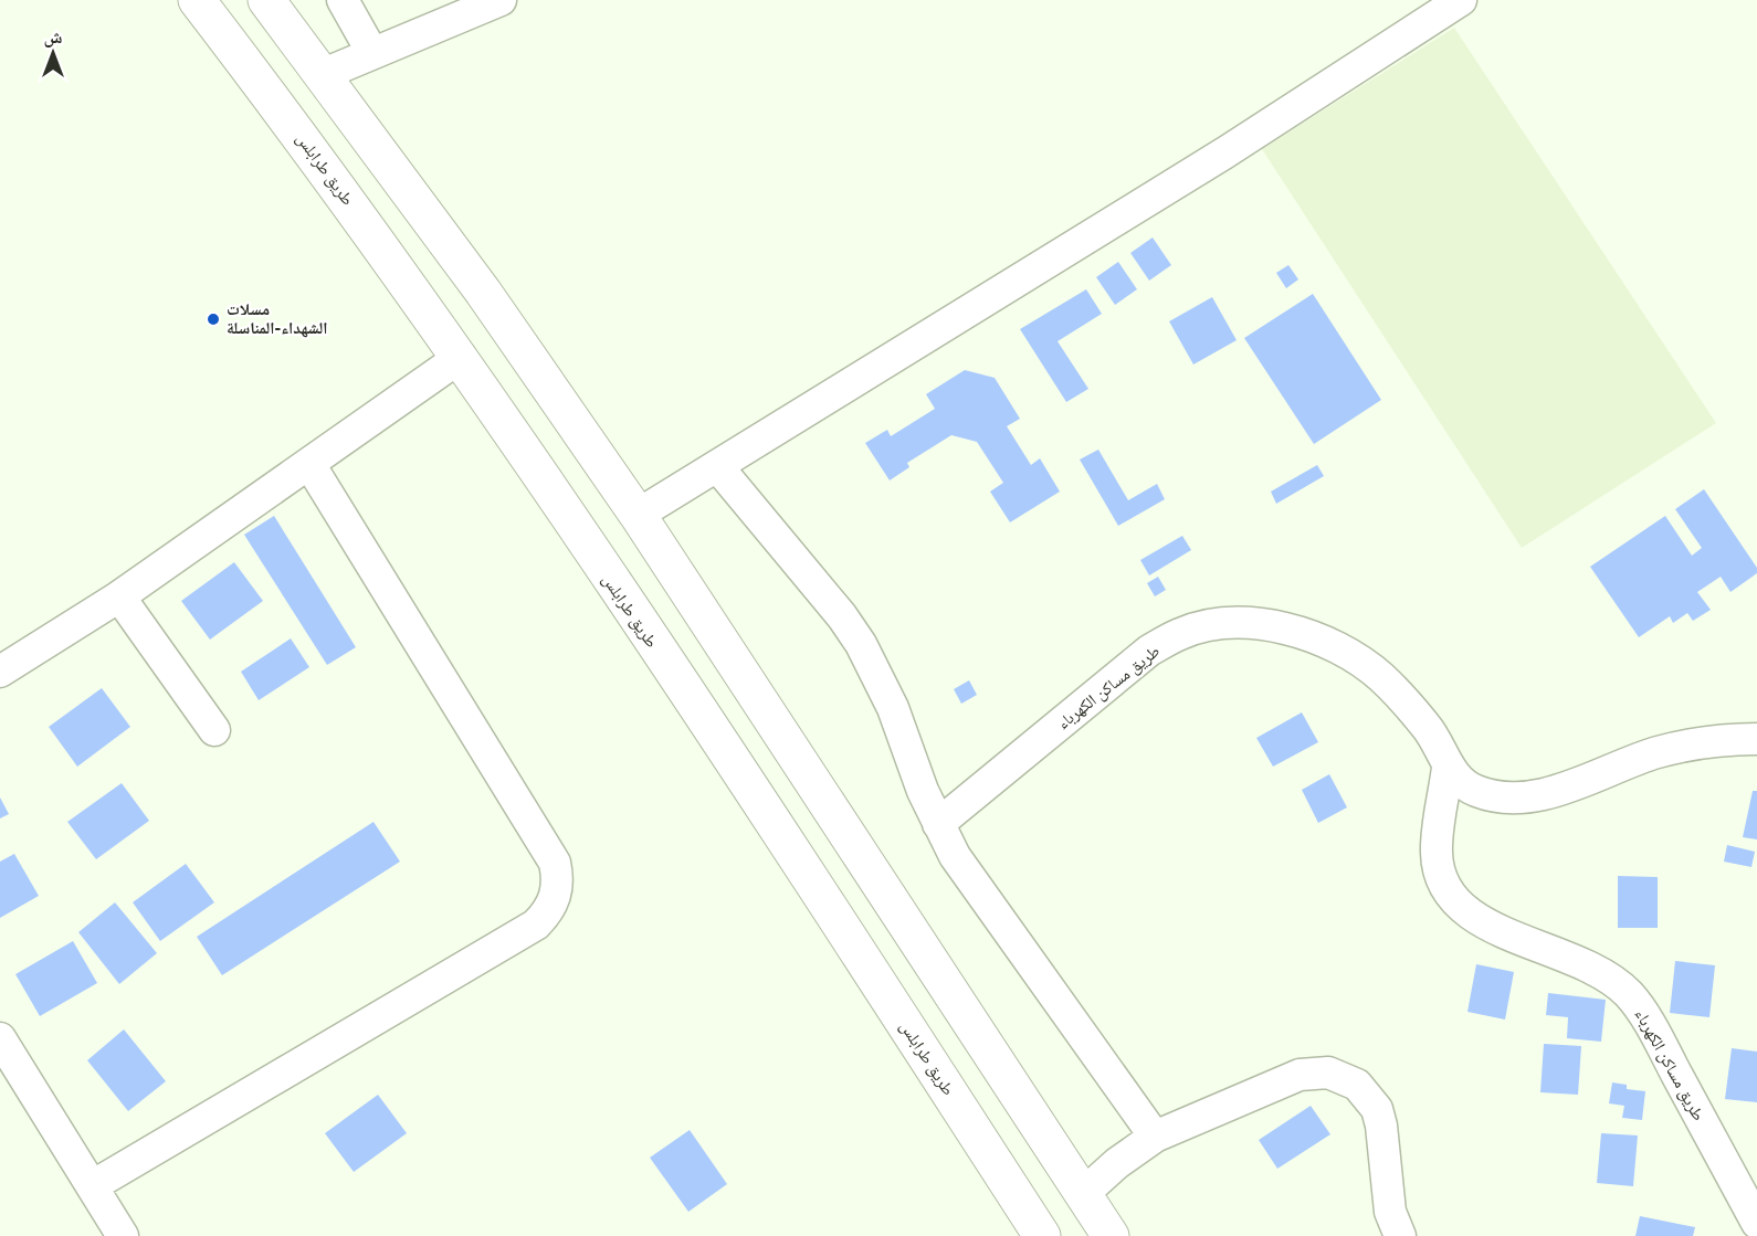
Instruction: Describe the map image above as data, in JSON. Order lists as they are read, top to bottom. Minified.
{"streets":{"highway":["طريق طرابلس"],"street":["طريق مساكن الكهرباء"]},"places":["مسلات الشهداء-المناسلة"],"north":"top"}
